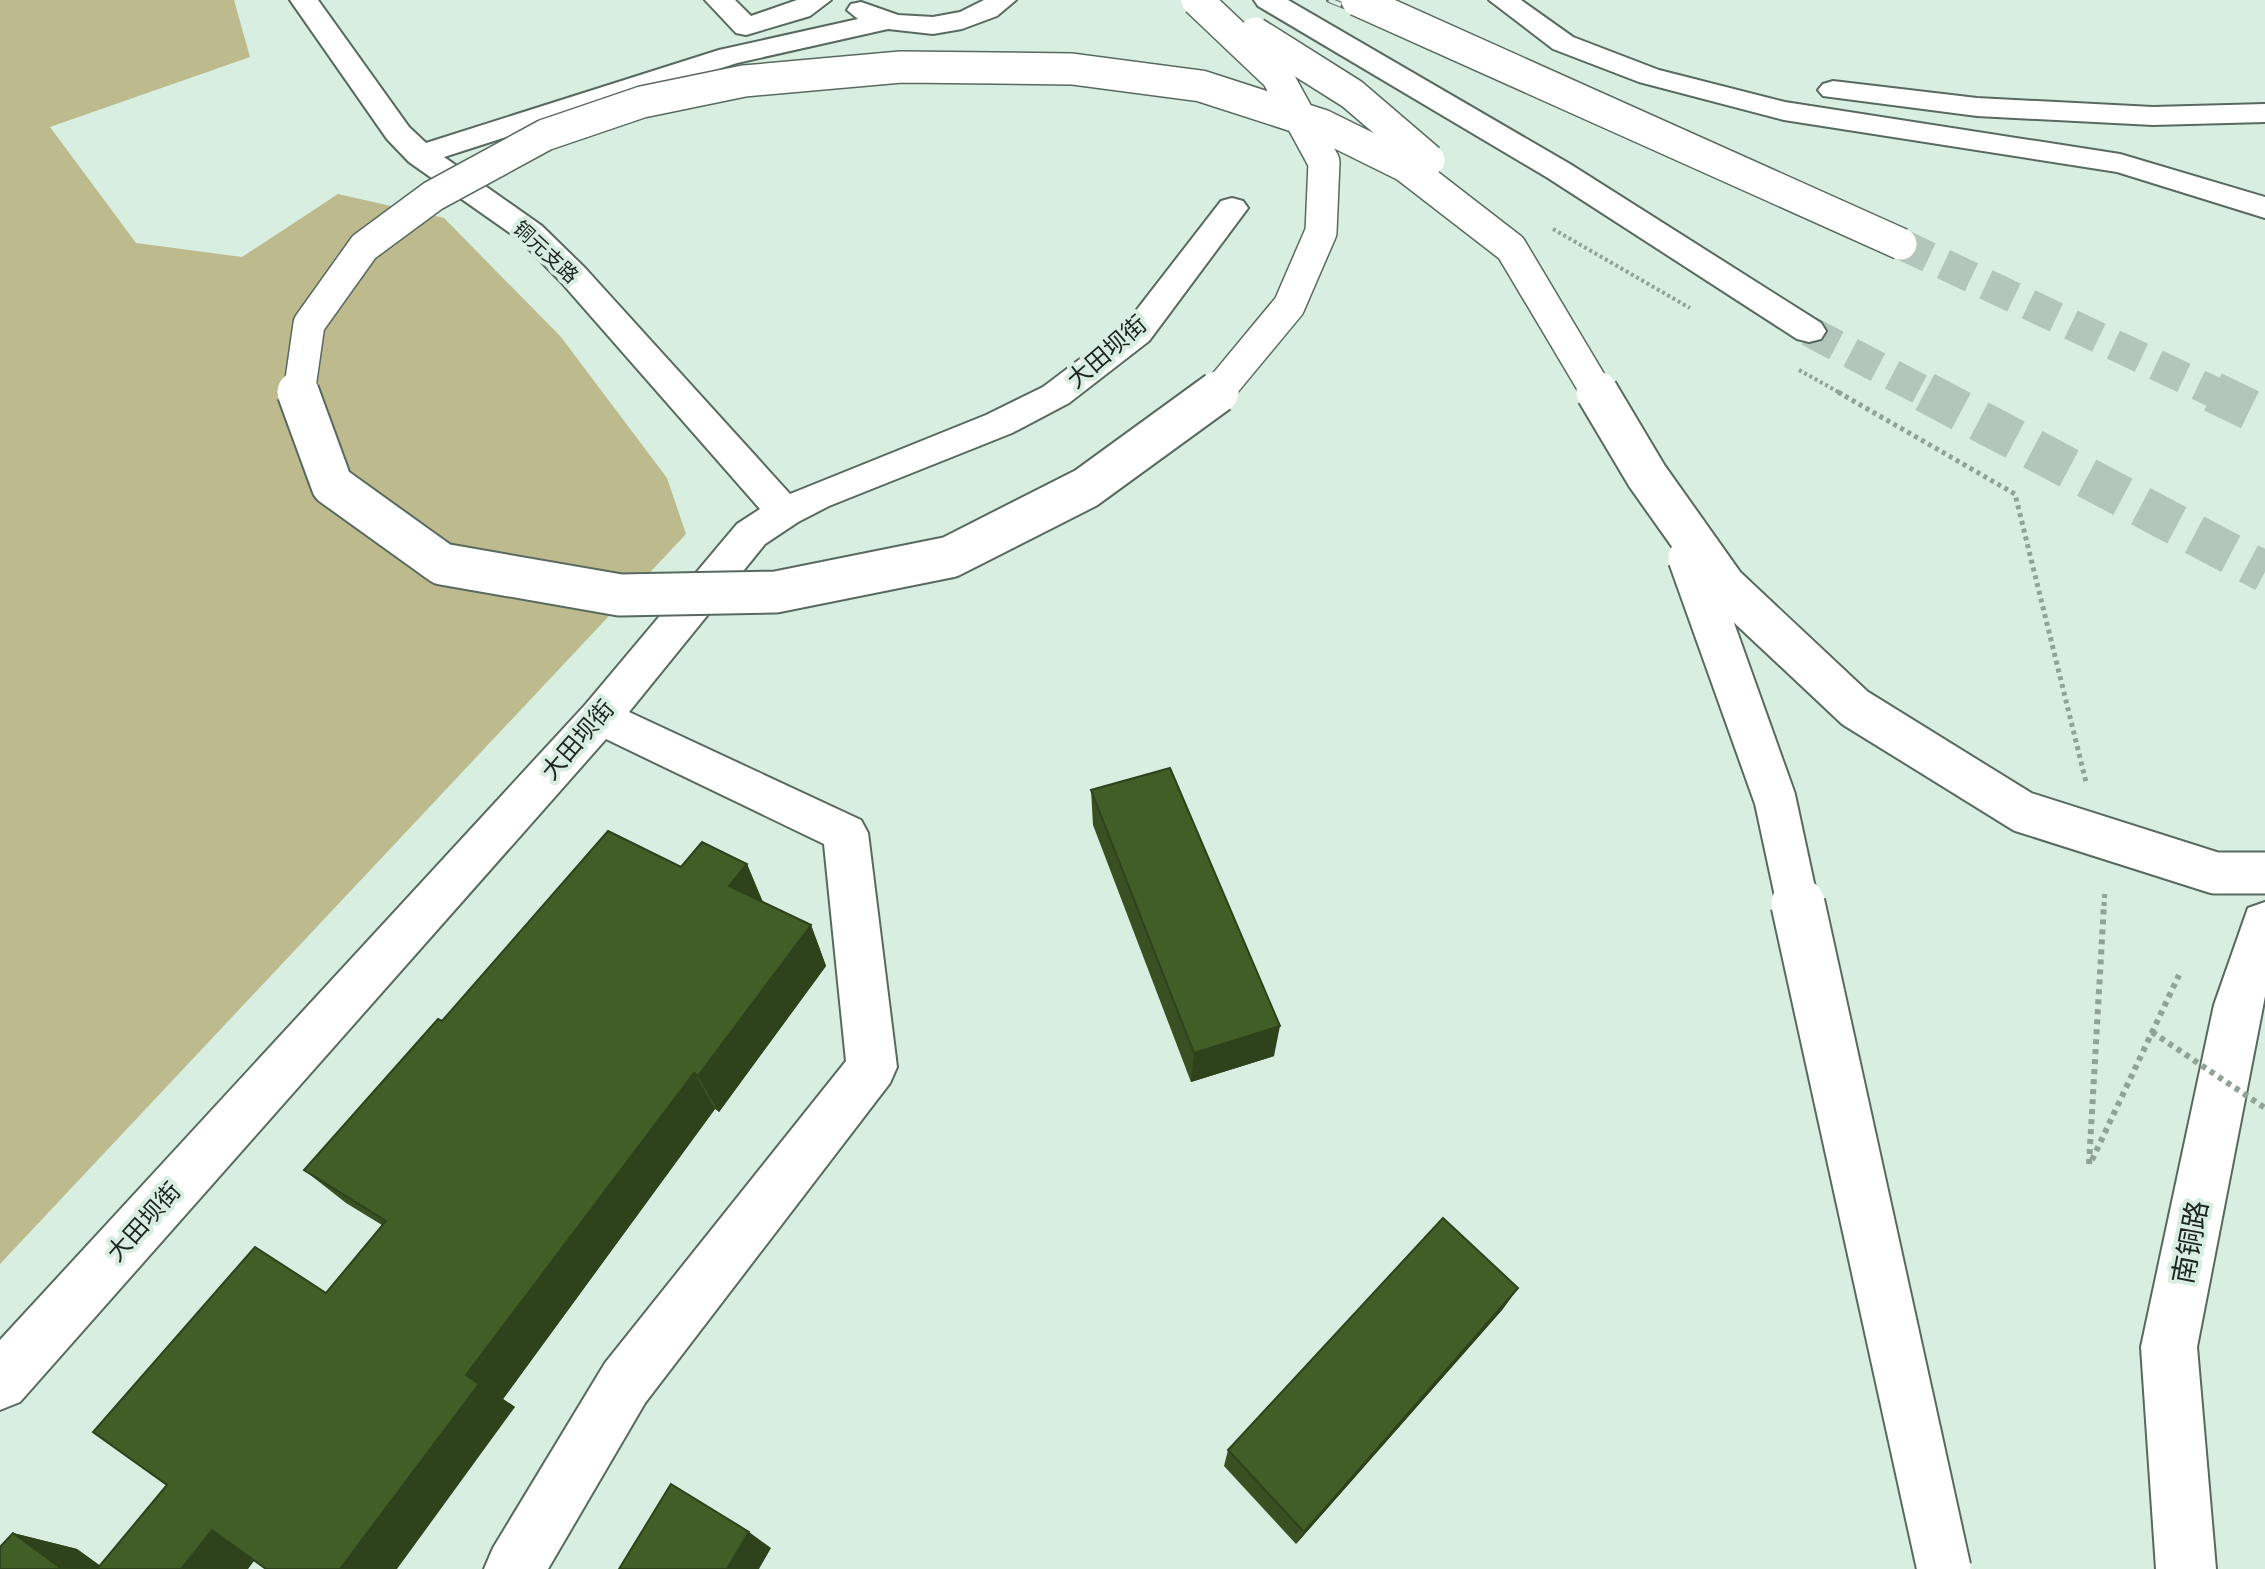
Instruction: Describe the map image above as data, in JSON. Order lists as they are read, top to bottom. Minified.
{"streets":{"main road":["铜元支路","大田坝街","南铜路"]},"crossings":[["铜元支路","大田坝街"]]}
